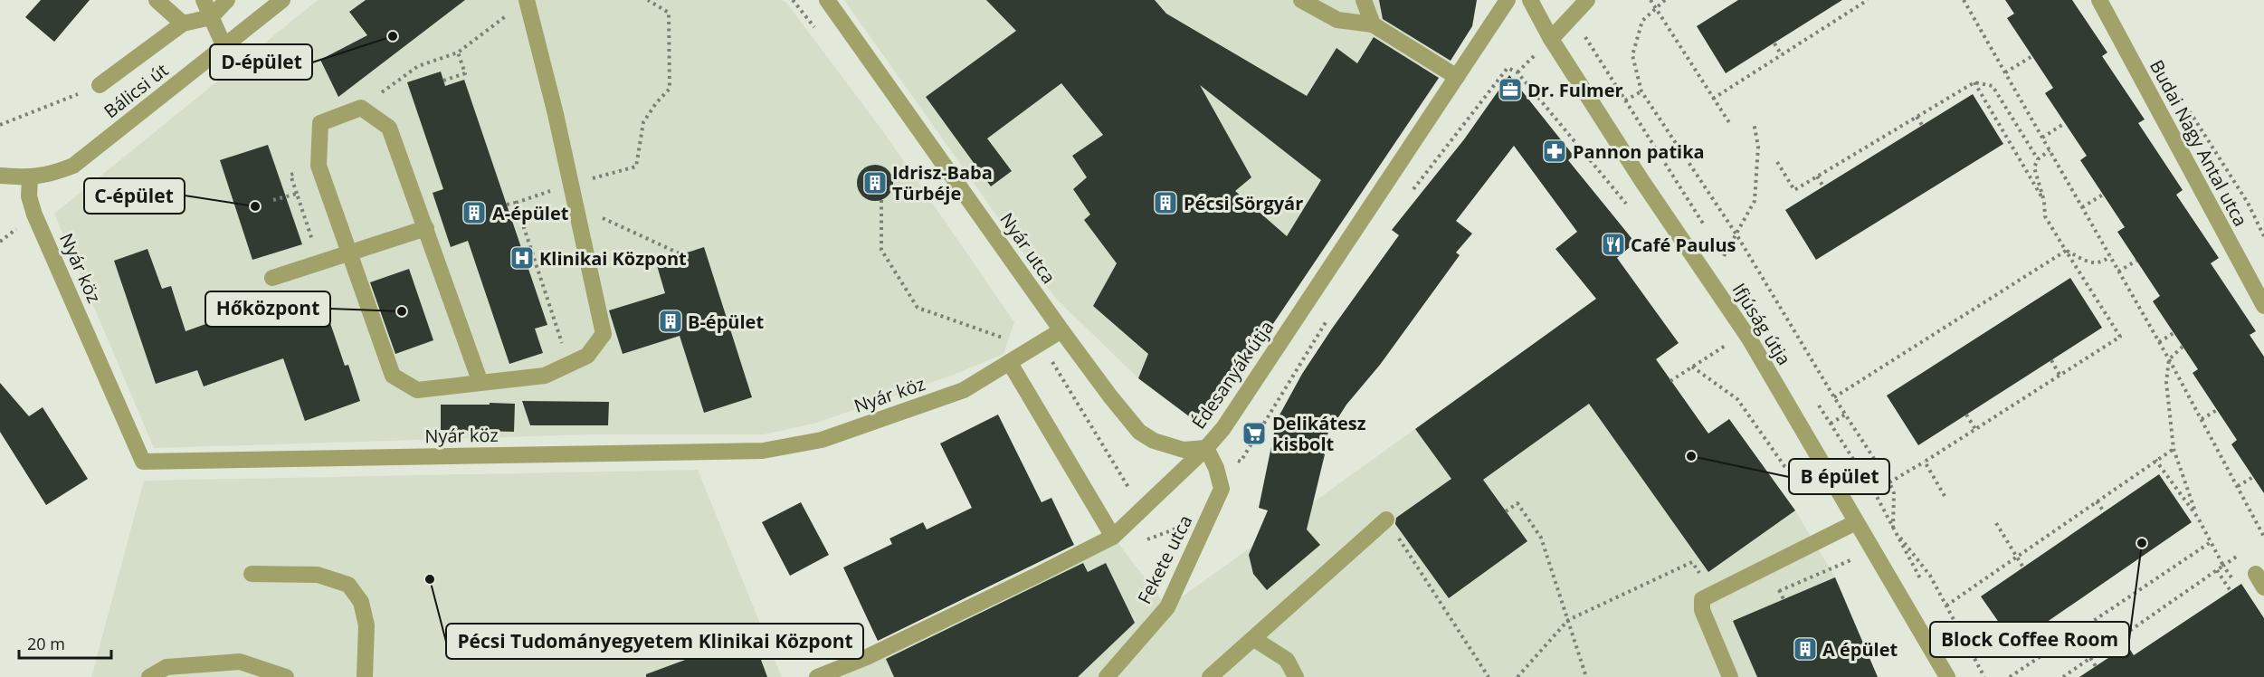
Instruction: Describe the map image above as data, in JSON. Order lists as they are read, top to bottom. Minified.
{"streets":{"street":["Bálicsi út","Budai Nagy Antal utca","Nyár utca","Nyár köz","Ifjúság útja","Édesanyák útja","Fekete utca"]},"crossings":[["Bálicsi út","Nyár köz"],["Nyár utca","Nyár köz"],["Nyár utca","Édesanyák útja"],["Nyár utca","Fekete utca"],["Édesanyák útja","Fekete utca"]],"places":{"other":["D-épület","C-épület","Hőközpont","B épület","Block Coffee Room","Pécsi Tudományegyetem Klinikai Központ"],"office":["Dr. Fulmer"],"pharmacy":["Pannon patika"],"building":["Idrisz-Baba Türbéje","Pécsi Sörgyár","A-épület","B-épület","A épület"],"restaurant":["Café Paulus"],"hospital":["Klinikai Központ"],"supermarket":["Delikátesz kisbolt"]},"scale_bar":"20 m"}
